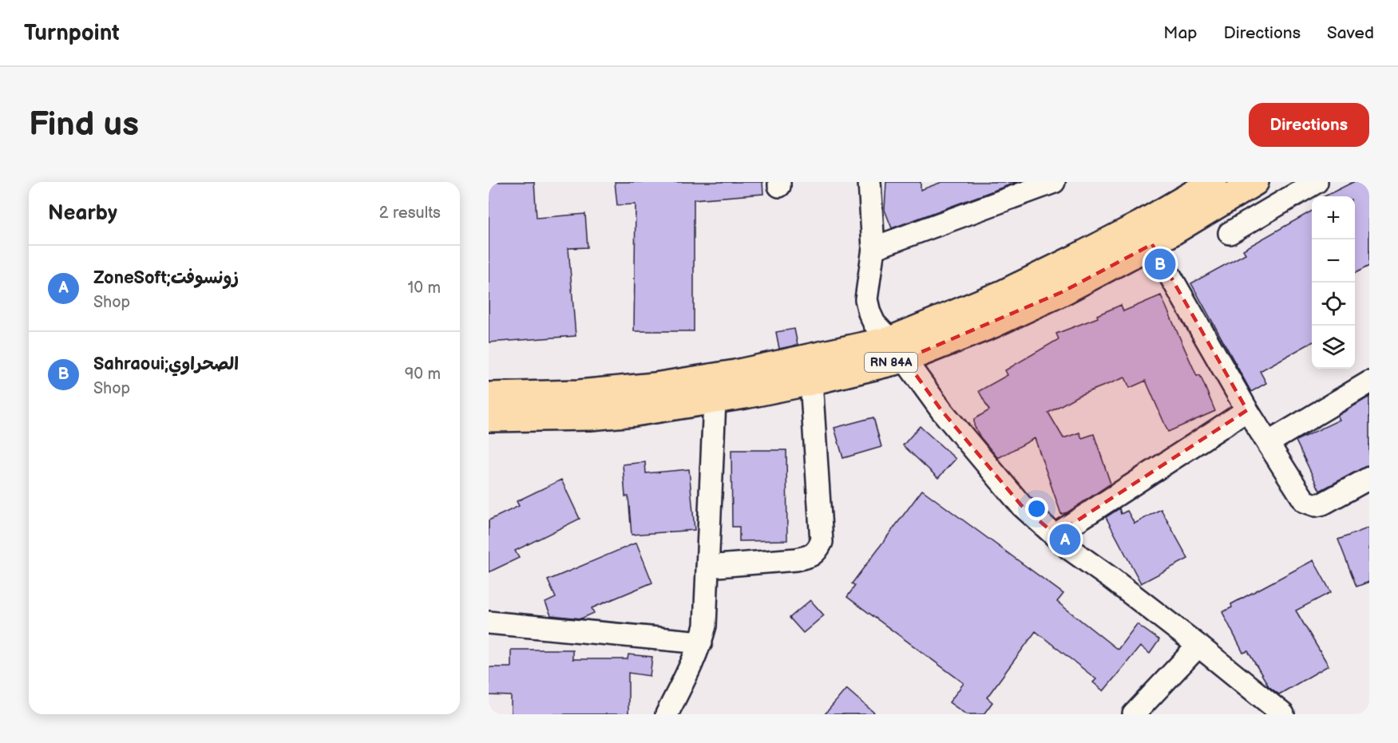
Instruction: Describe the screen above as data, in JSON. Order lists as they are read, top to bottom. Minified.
{"streets":{"main road":["RN 84A"]},"page":{"header":"Turnpoint","nav":["Map","Directions","Saved"],"buttons":"Directions","title":"Find us","heading":["Nearby","2 results"],"map_buttons":["+","−"],"list":[{"mark":"A","name":"ZoneSoft;زونسوفت","note":"Shop","value":"10 m"},{"mark":"B","name":"Sahraoui;الصحراوي","note":"Shop","value":"90 m"}],"pins":["B","A"]}}
